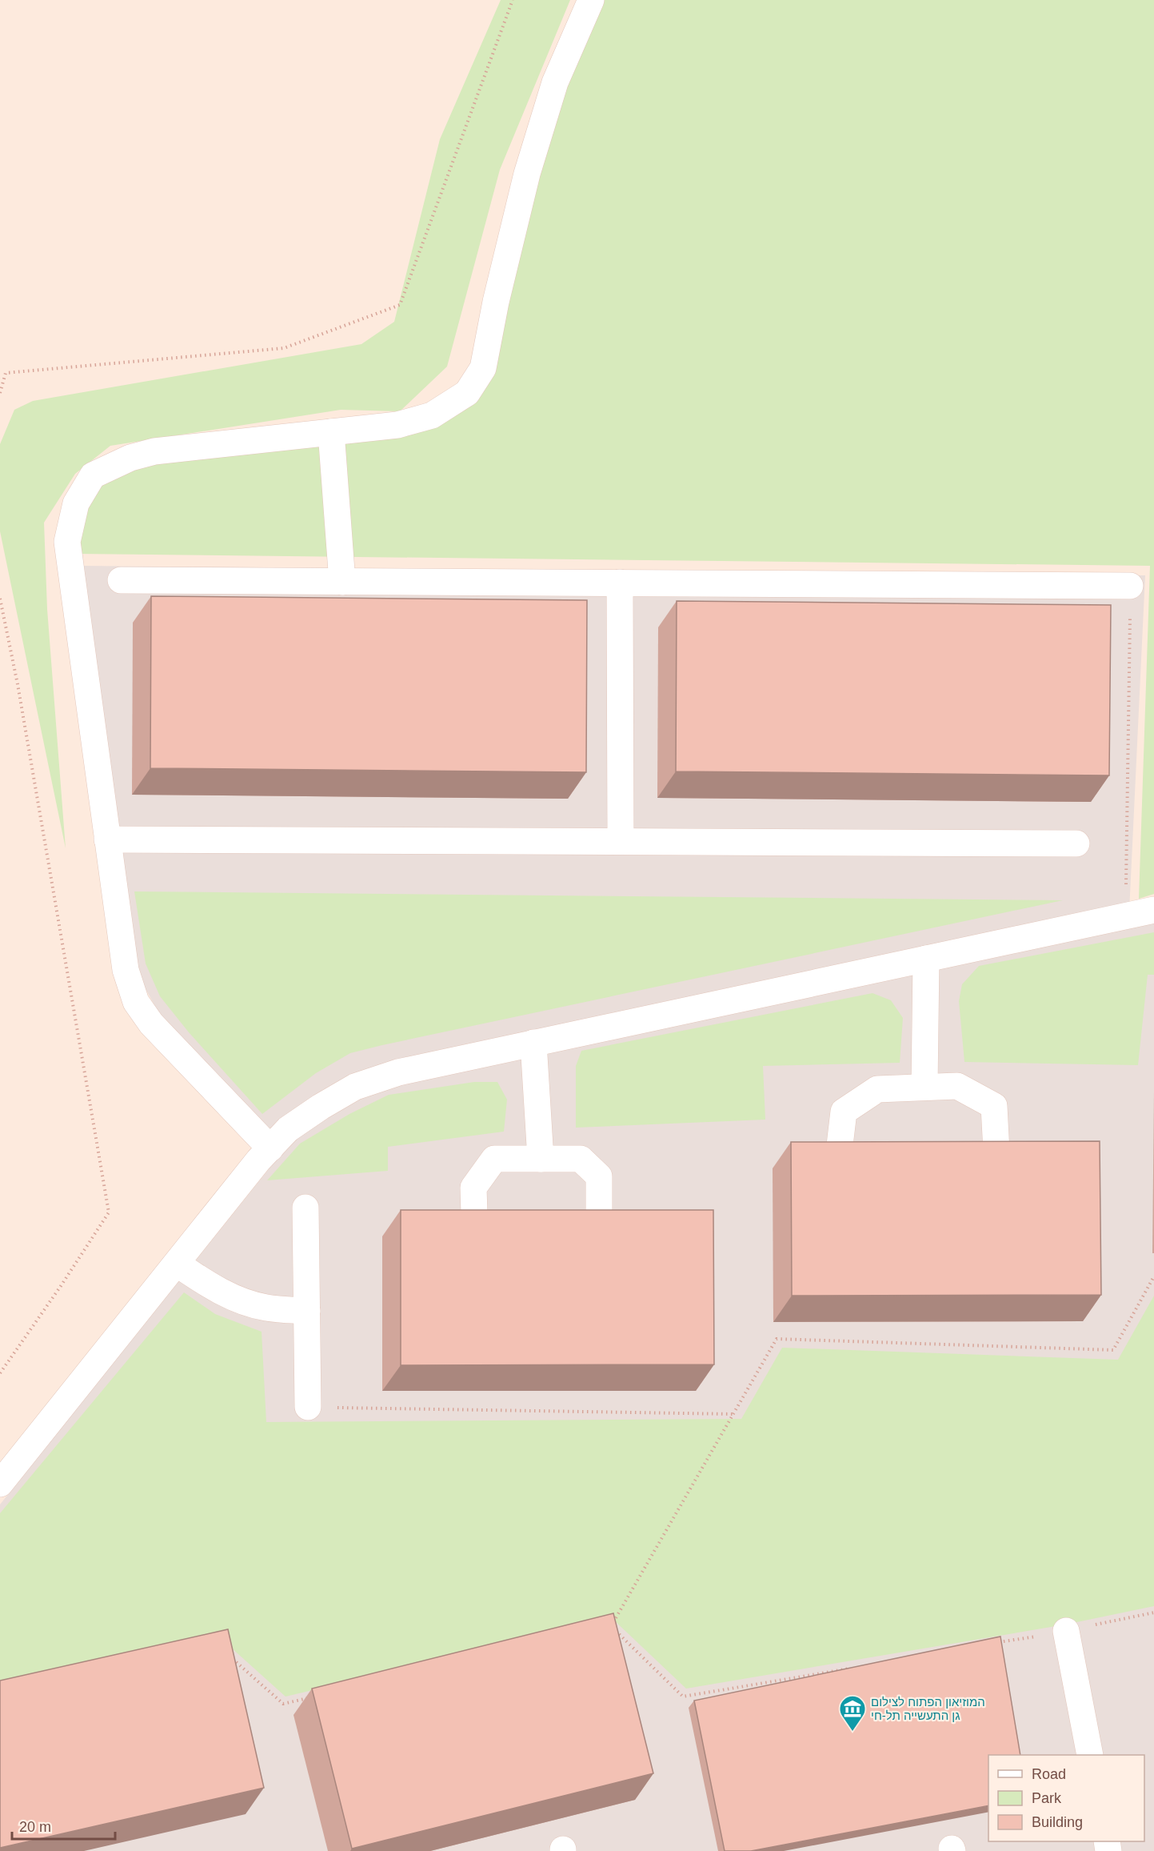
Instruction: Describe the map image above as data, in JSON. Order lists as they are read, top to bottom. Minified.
{"places":{"museum":["המוזיאון הפתוח לצילום גן התעשייה תל-חי"]},"legend":["Road","Park","Building"],"scale_bar":"20 m"}
